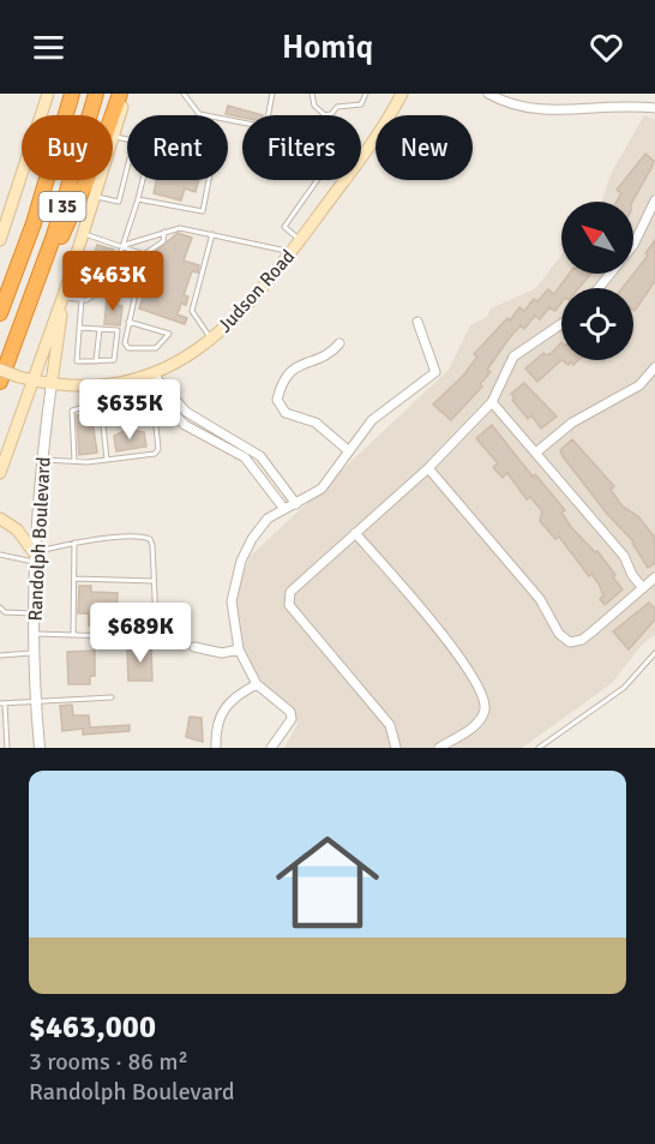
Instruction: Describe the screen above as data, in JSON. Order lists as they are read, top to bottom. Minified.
{"streets":{"highway":["I 35"],"main road":["Judson Road","Randolph Boulevard"]},"crossings":[["Judson Road","Randolph Boulevard"]],"north":"top left","page":{"header":"Homiq","chip":["Buy","Rent","Filters","New"],"price":["$463K","$635K","$689K"],"list":[{"name":"$463,000","note":"3 rooms · 86 m² · Randolph Boulevard"}]}}
